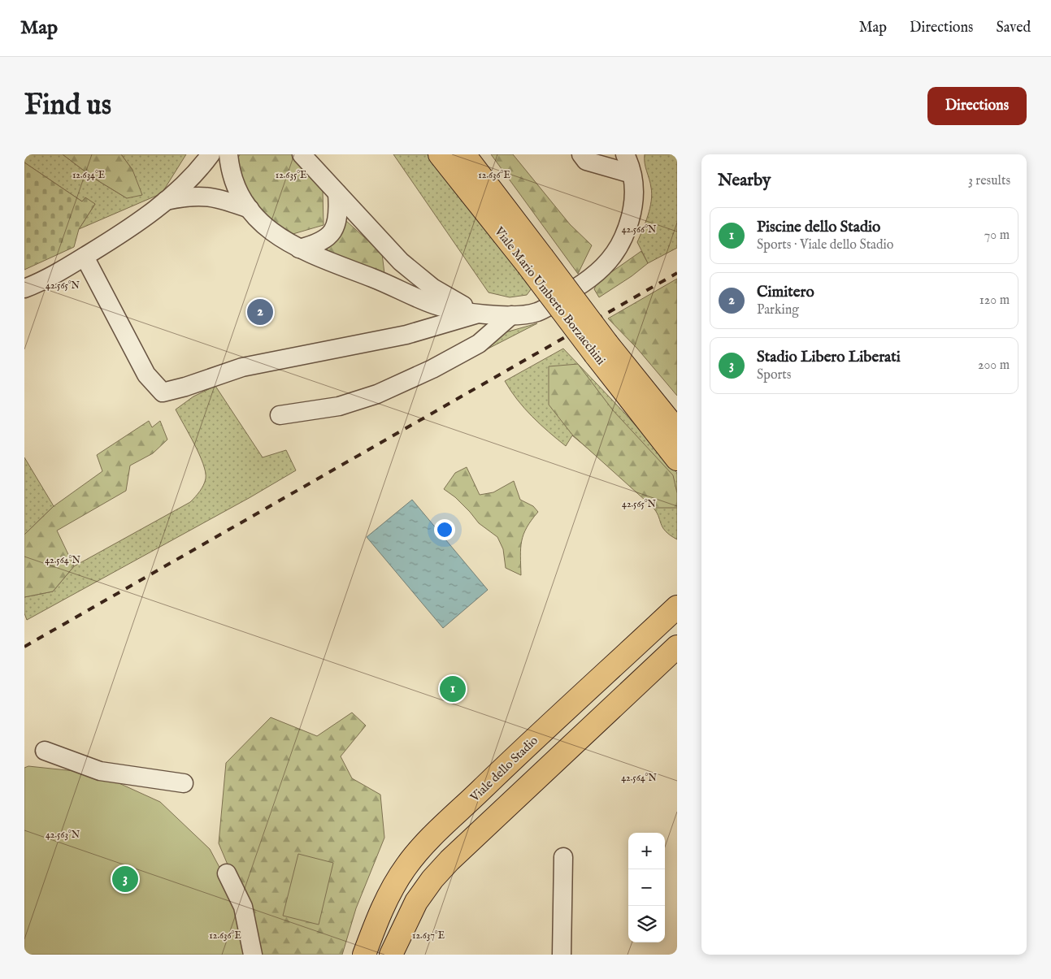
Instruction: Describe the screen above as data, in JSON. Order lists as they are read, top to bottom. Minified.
{"streets":{"main road":["Viale Mario Umberto Borzacchini","Viale dello Stadio"]},"page":{"header":"Map","nav":["Map","Directions","Saved"],"buttons":"Directions","title":"Find us","heading":["Nearby","3 results"],"list":[{"mark":"1","name":"Piscine dello Stadio","note":"Sports · Viale dello Stadio","value":"70 m"},{"mark":"2","name":"Cimitero","note":"Parking","value":"120 m"},{"mark":"3","name":"Stadio Libero Liberati","note":"Sports","value":"200 m"}],"pins":["2","1","3"],"map_buttons":["+","−"]},"coordinates":["12.635°E","12.634°E","12.636°E","42.566°N","42.565°N","42.564°N","42.563°N","12.637°E"]}
